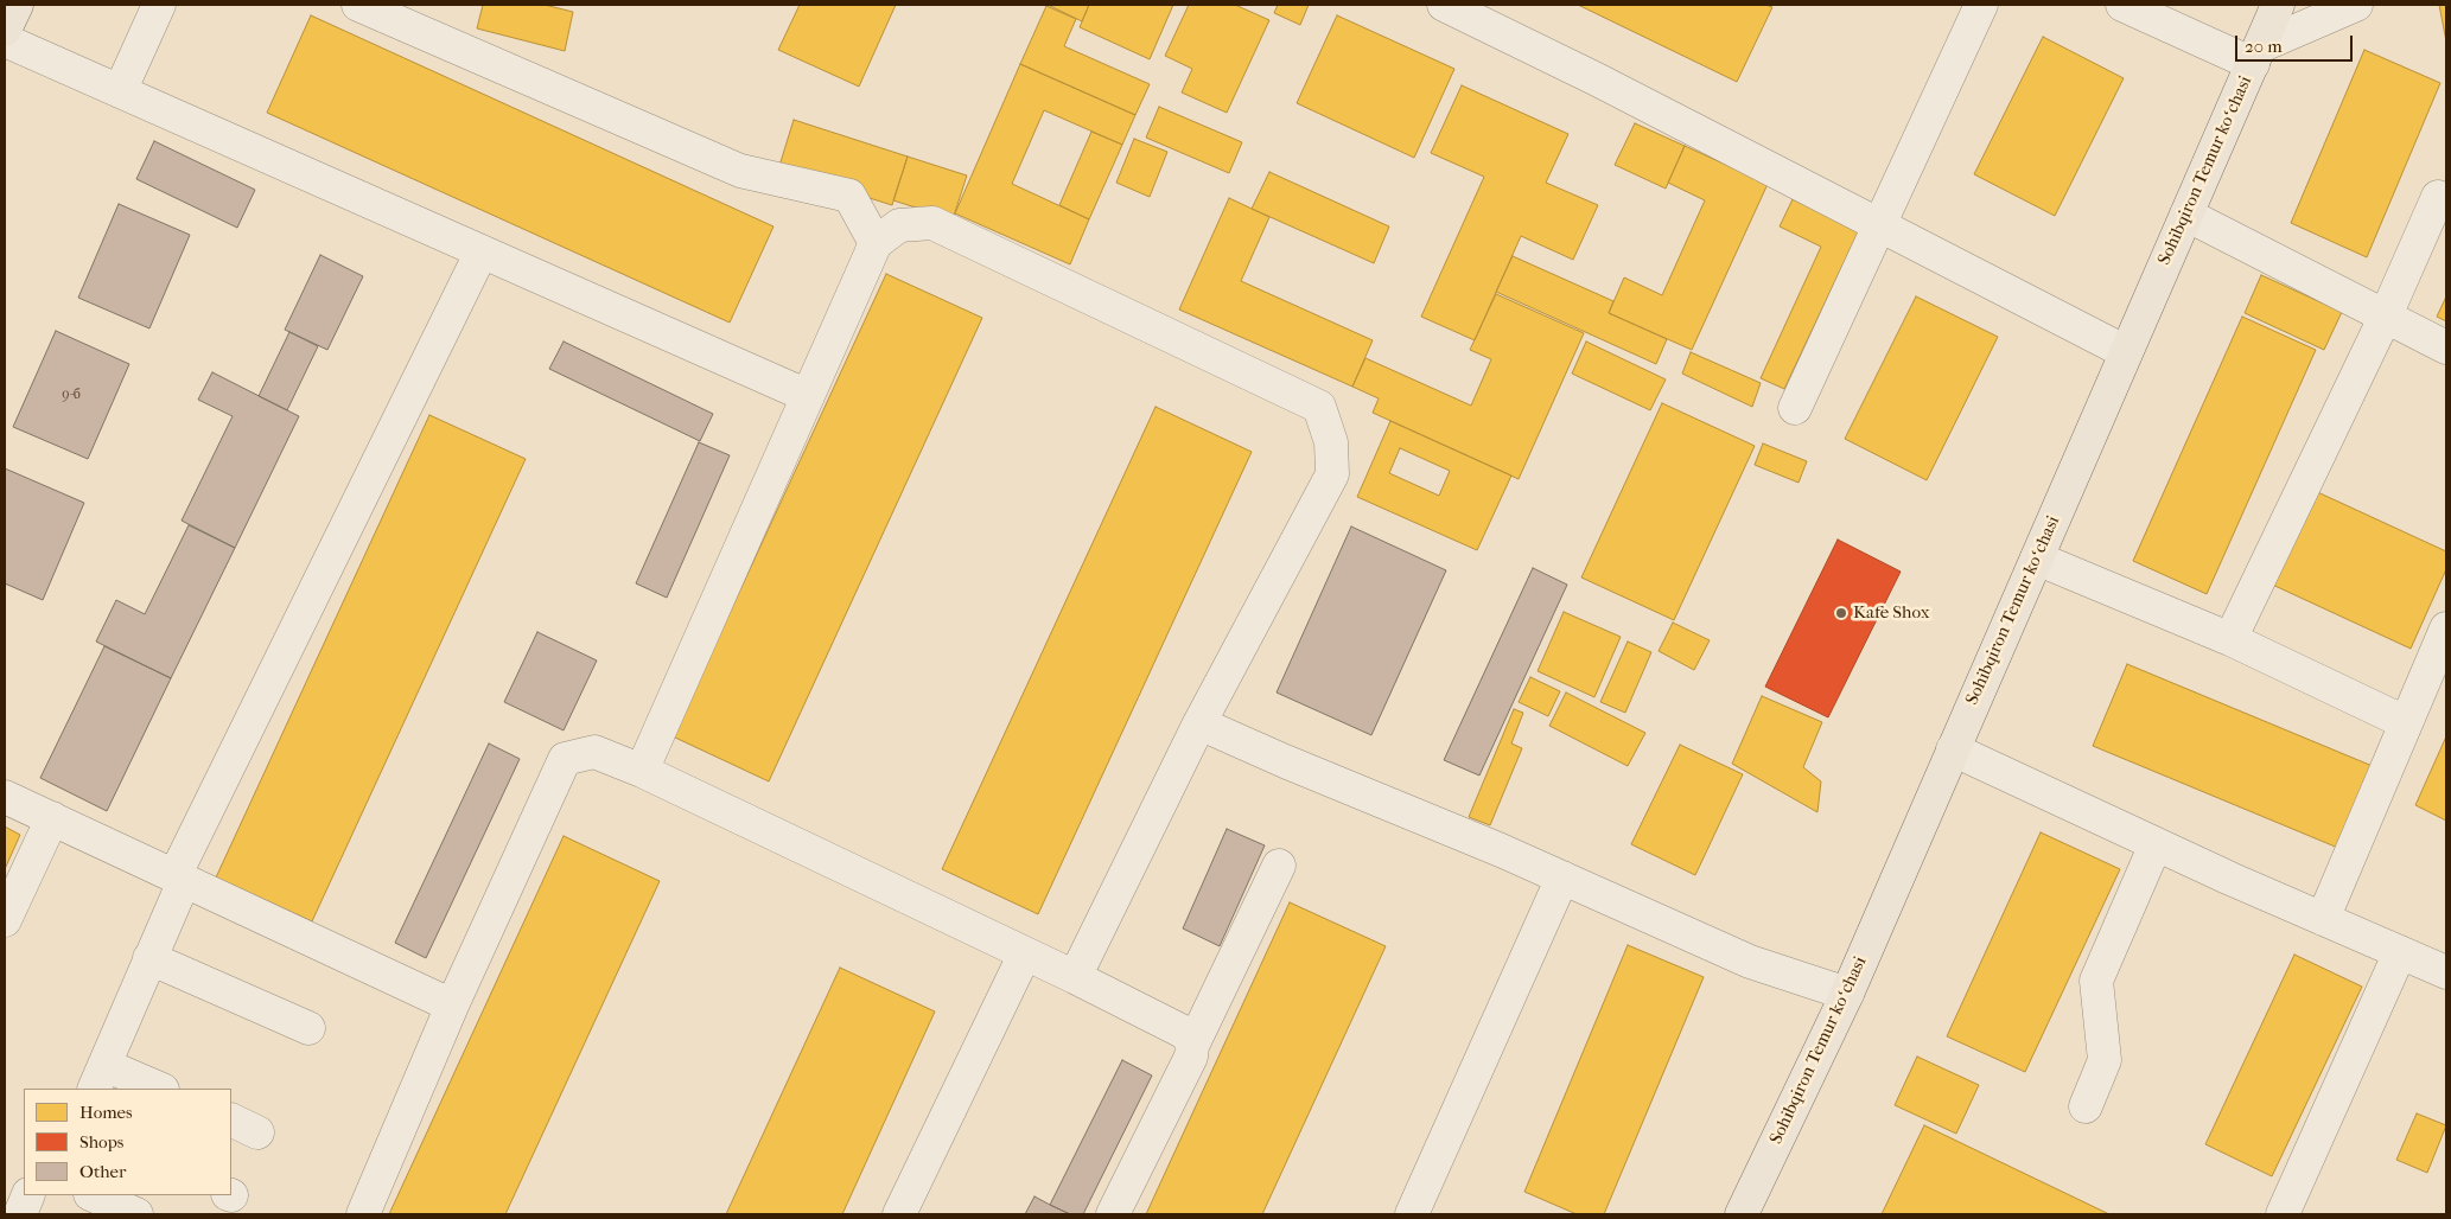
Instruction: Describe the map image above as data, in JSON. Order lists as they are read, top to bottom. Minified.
{"streets":{"main road":["Sohibqiron Temur koʻchasi"]},"places":["Kafe Shox"],"house_numbers":["9-б"],"legend":["Homes","Shops","Other"],"scale_bar":"20 m"}
